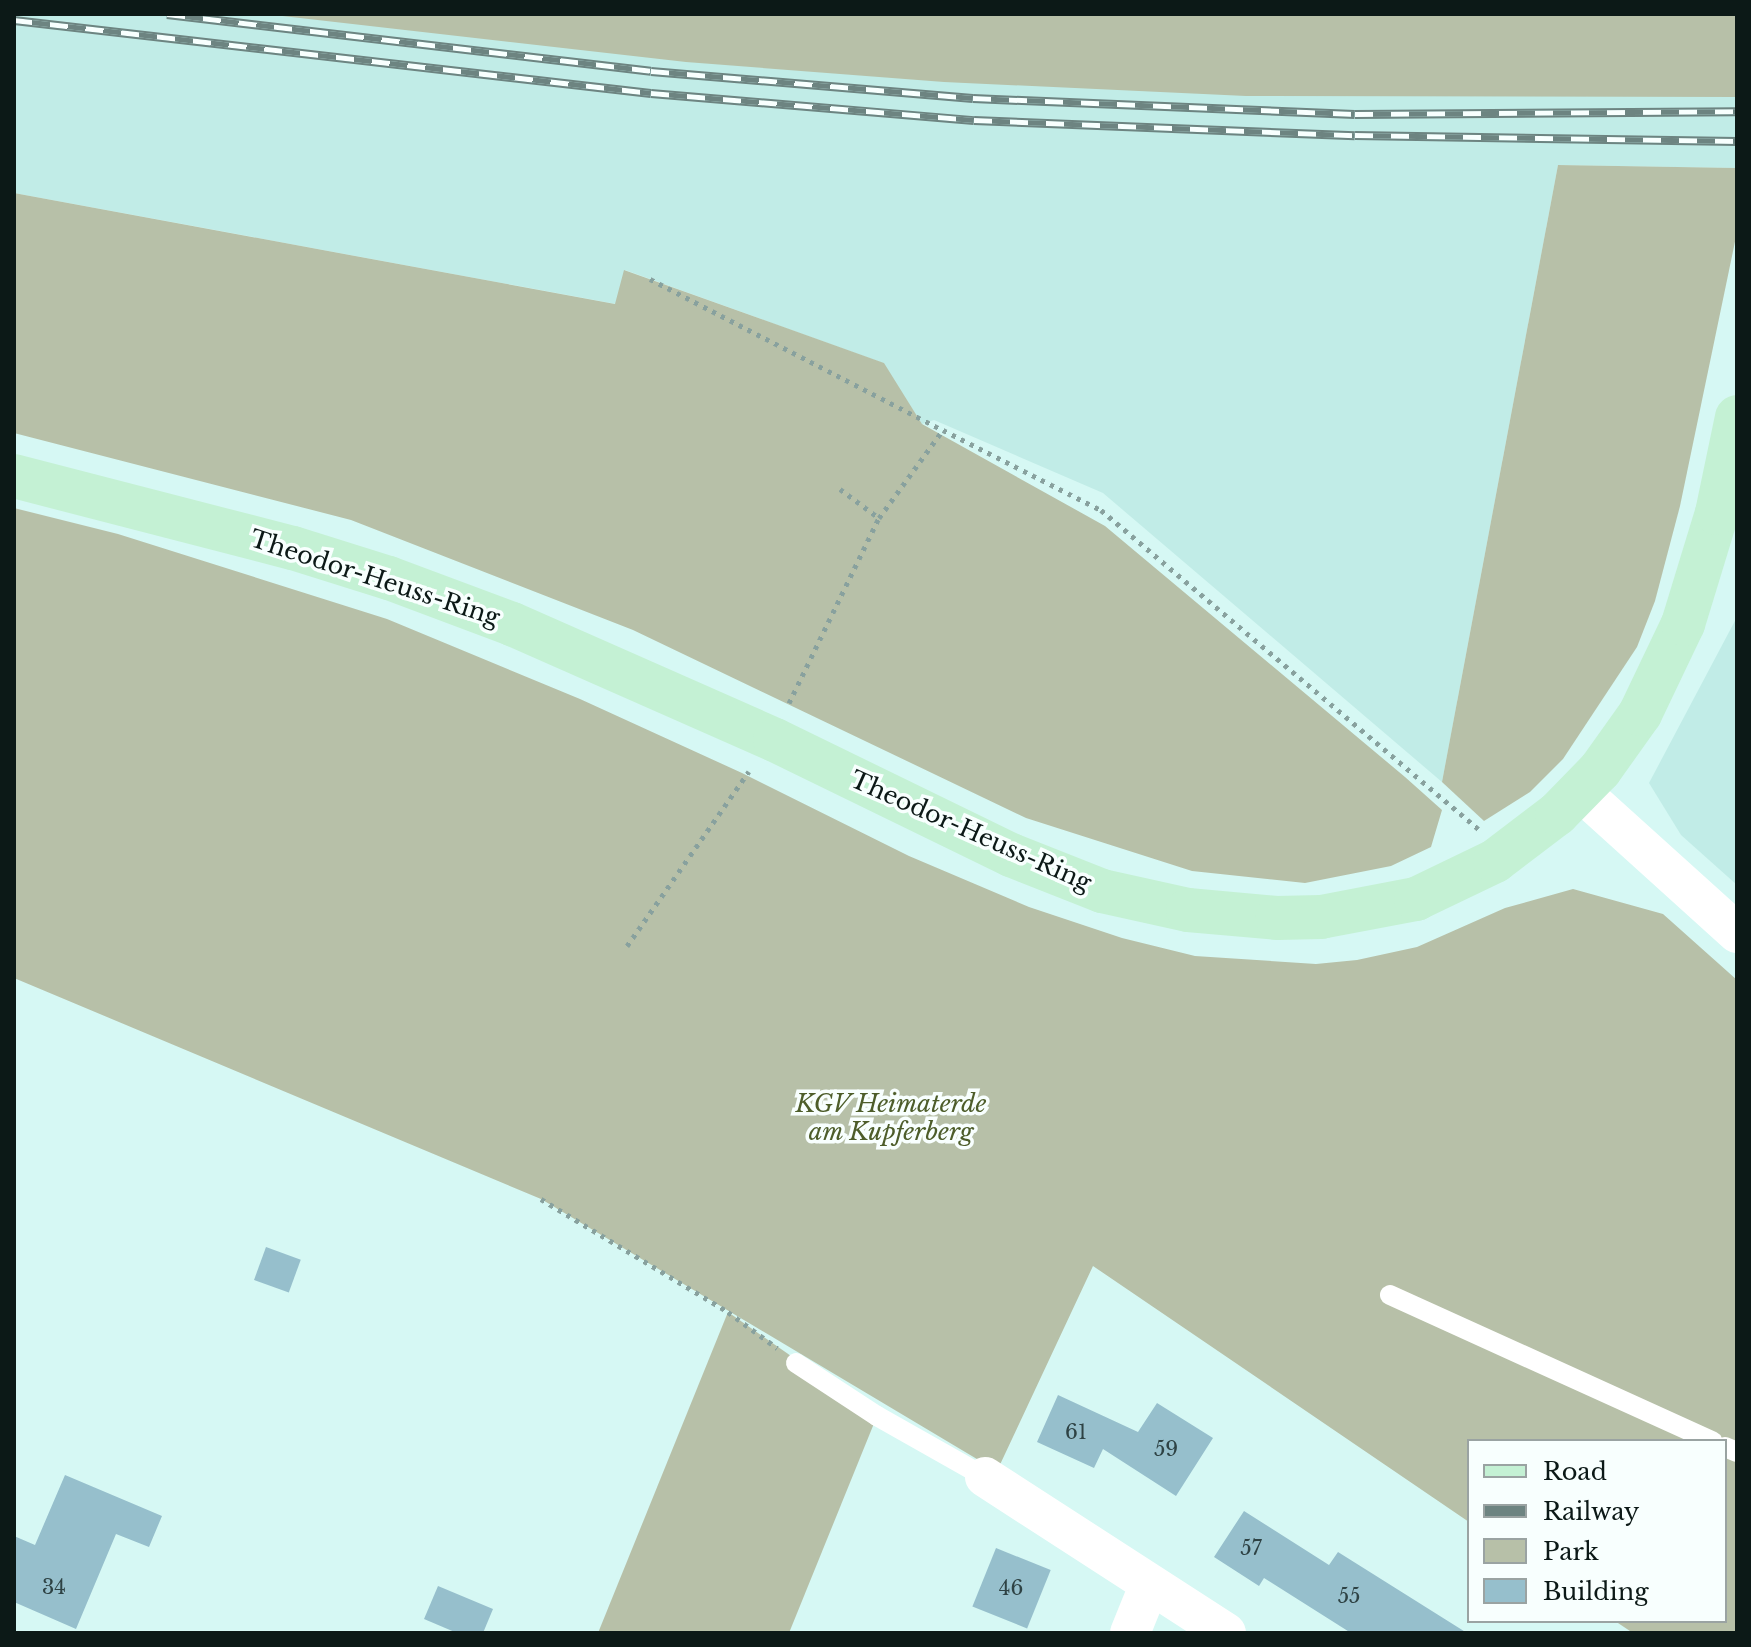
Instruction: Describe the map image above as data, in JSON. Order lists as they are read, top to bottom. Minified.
{"streets":{"main road":["Theodor-Heuss-Ring"]},"parks":["KGV Heimaterde am Kupferberg"],"house_numbers":["61","59","57","34","46","55"],"legend":["Road","Railway","Park","Building"]}
